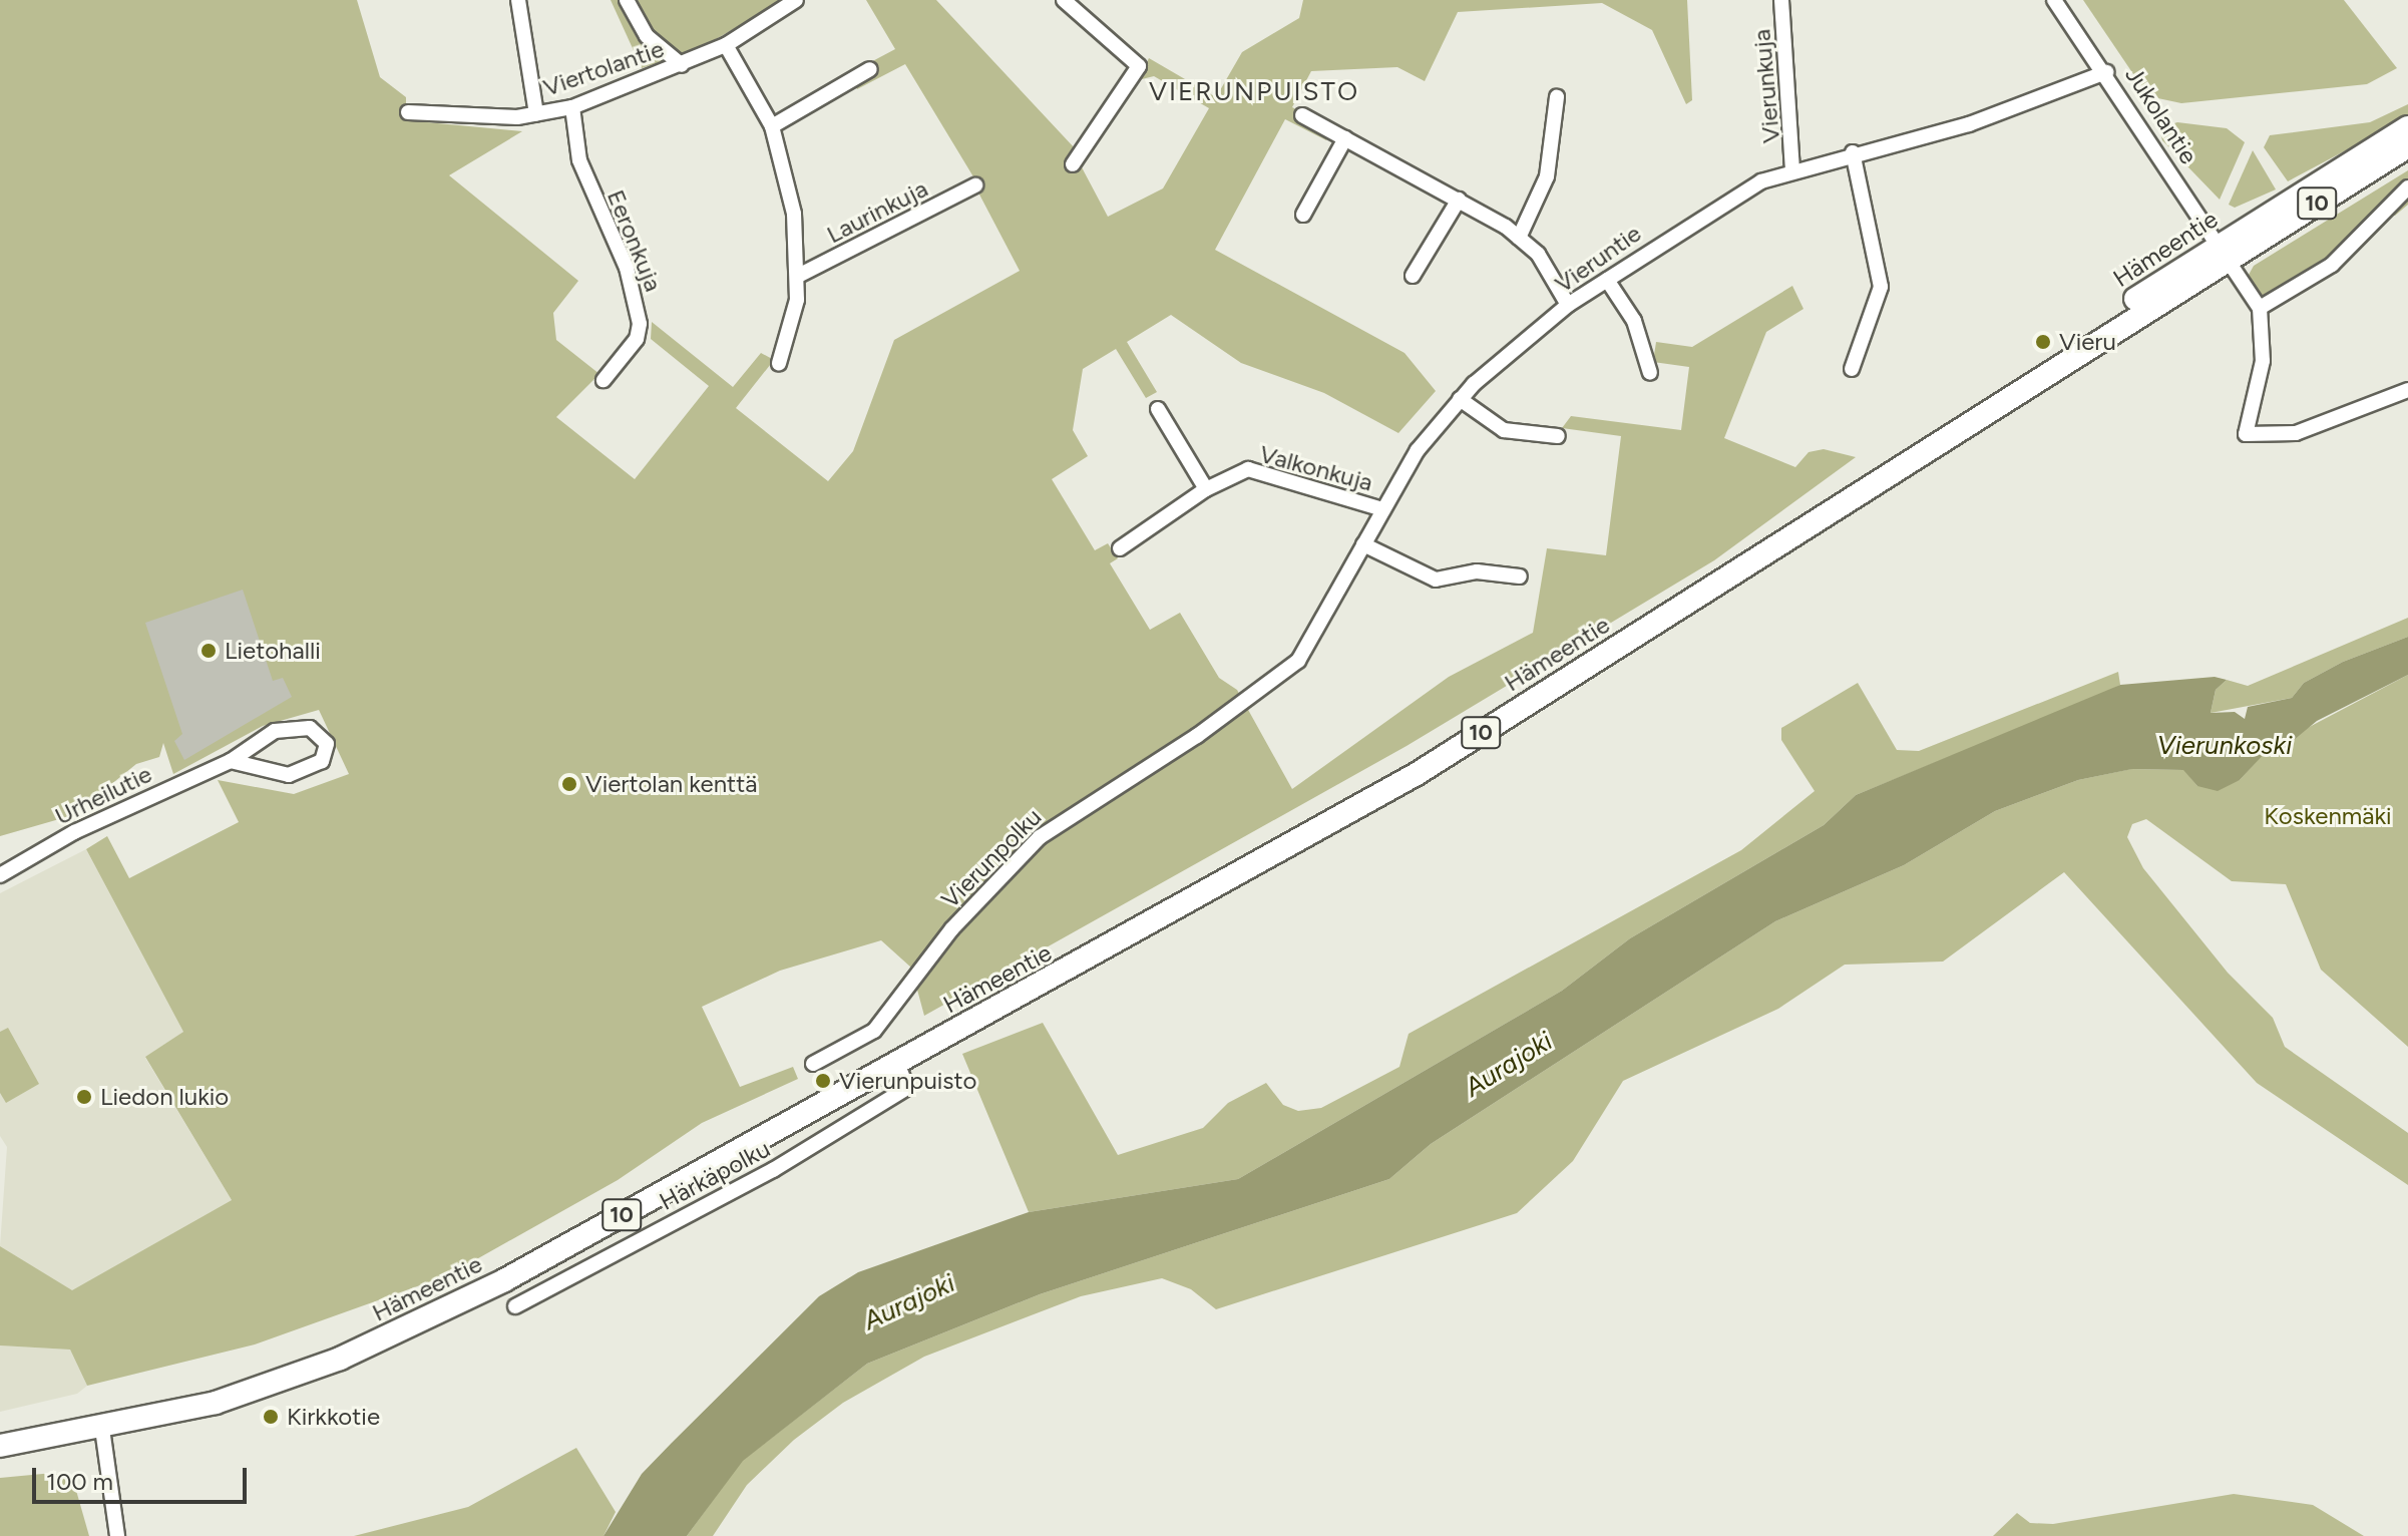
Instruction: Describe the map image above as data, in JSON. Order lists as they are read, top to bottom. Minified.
{"streets":{"highway":["10","Hämeentie"],"street":["Viertolantie","Vierunkuja","Jukolantie","Laurinkuja","Eeronkuja","Vieruntie","Valkonkuja","Urheilutie","Vierunpolku","Härkäpolku"]},"crossings":[["Viertolantie","Eeronkuja"],["Vierunkuja","Vieruntie"],["Jukolantie","Hämeentie"],["Jukolantie","Vieruntie"],["Hämeentie","Härkäpolku"],["Vieruntie","Valkonkuja"],["Vieruntie","Vierunpolku"]],"districts":["VIERUNPUISTO"],"water":["Vierunkoski","Aurajoki"],"parks":["Koskenmäki"],"places":["Vieru","Lietohalli","Viertolan kenttä","Vierunpuisto","Liedon lukio","Kirkkotie"],"scale_bar":"100 m"}
